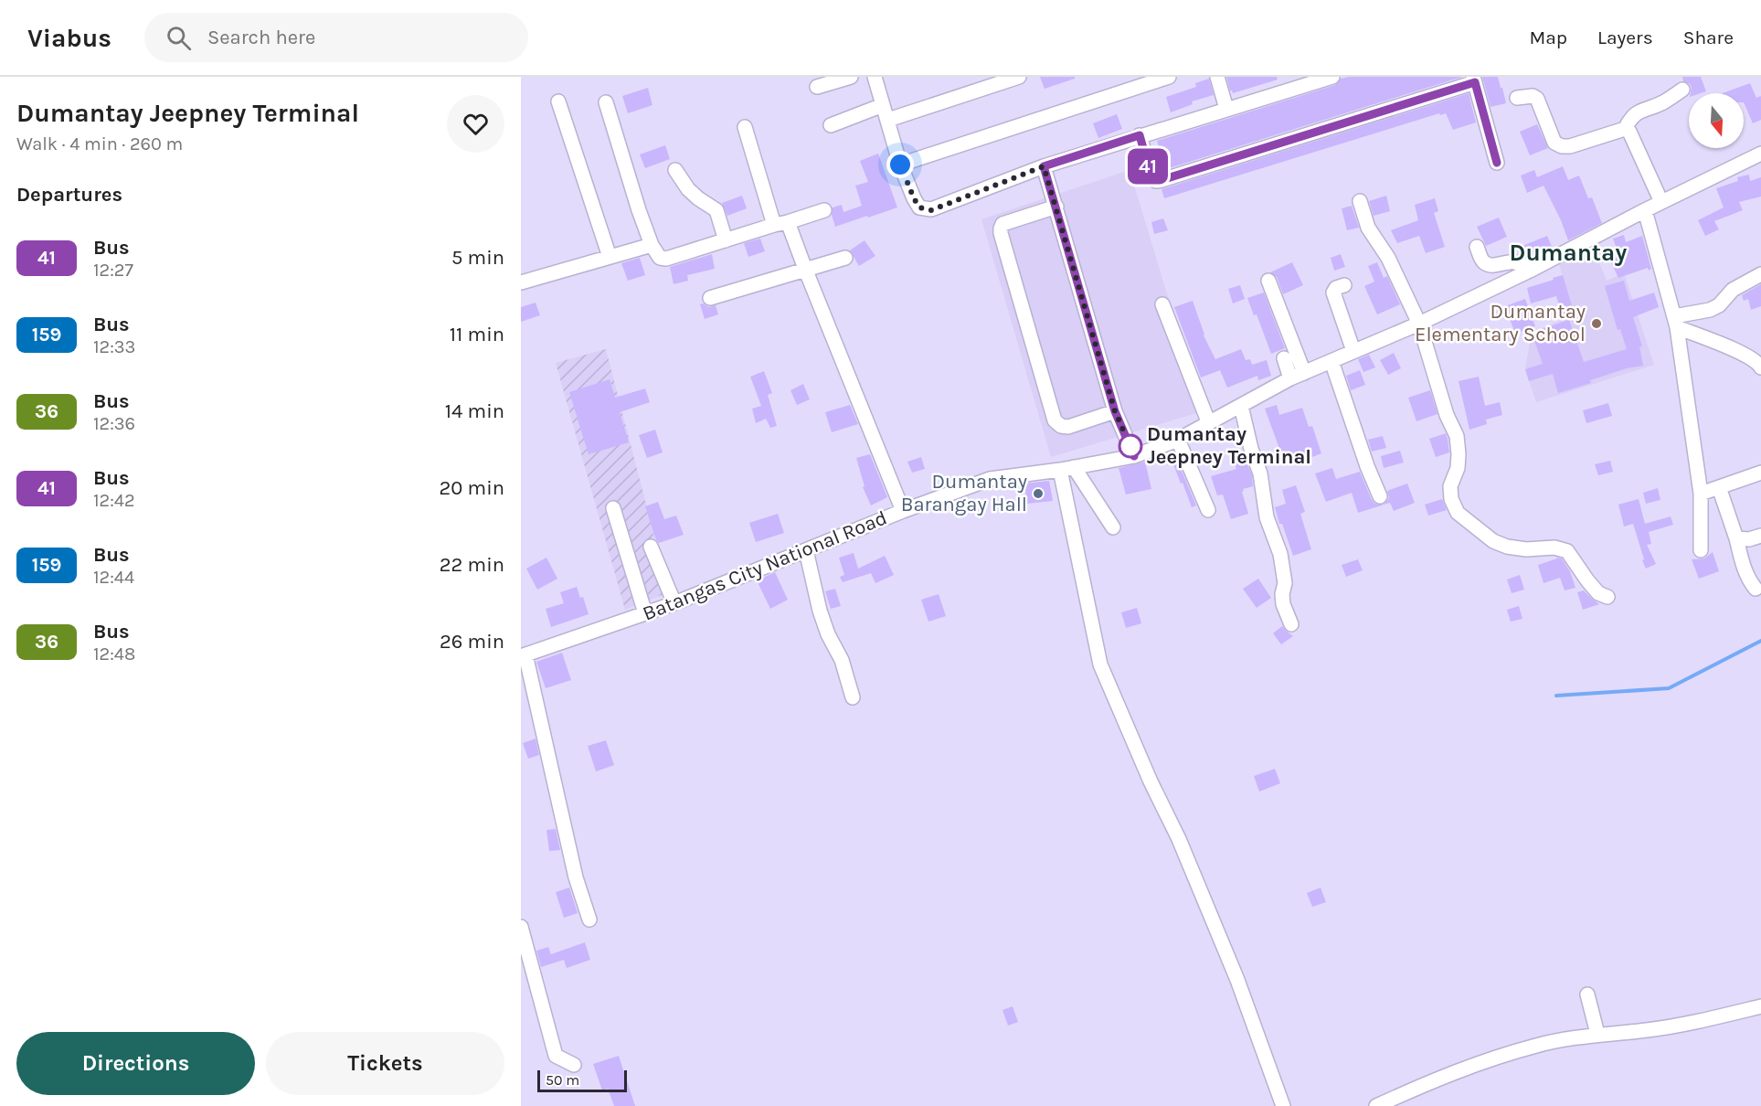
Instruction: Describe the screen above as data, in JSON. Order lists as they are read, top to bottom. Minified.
{"streets":{"street":["Batangas City National Road"]},"districts":["Dumantay"],"places":["Dumantay Elementary School","Dumantay Jeepney Terminal","Dumantay Barangay Hall"],"lines":["bus line 41"],"scale_bar":"50 m","north":"bottom","page":{"header":"Viabus","search":"Search here","nav":["Map","Layers","Share"],"heading":[["Dumantay Jeepney Terminal","Walk · 4 min · 260 m"],"Departures"],"on_map":"41","list":[{"mark":"41","name":"Bus","note":"12:27","value":"5 min"},{"mark":"159","name":"Bus","note":"12:33","value":"11 min"},{"mark":"36","name":"Bus","note":"12:36","value":"14 min"},{"mark":"41","name":"Bus","note":"12:42","value":"20 min"},{"mark":"159","name":"Bus","note":"12:44","value":"22 min"},{"mark":"36","name":"Bus","note":"12:48","value":"26 min"}],"buttons":["Directions","Tickets"],"scale":"50 m"}}
